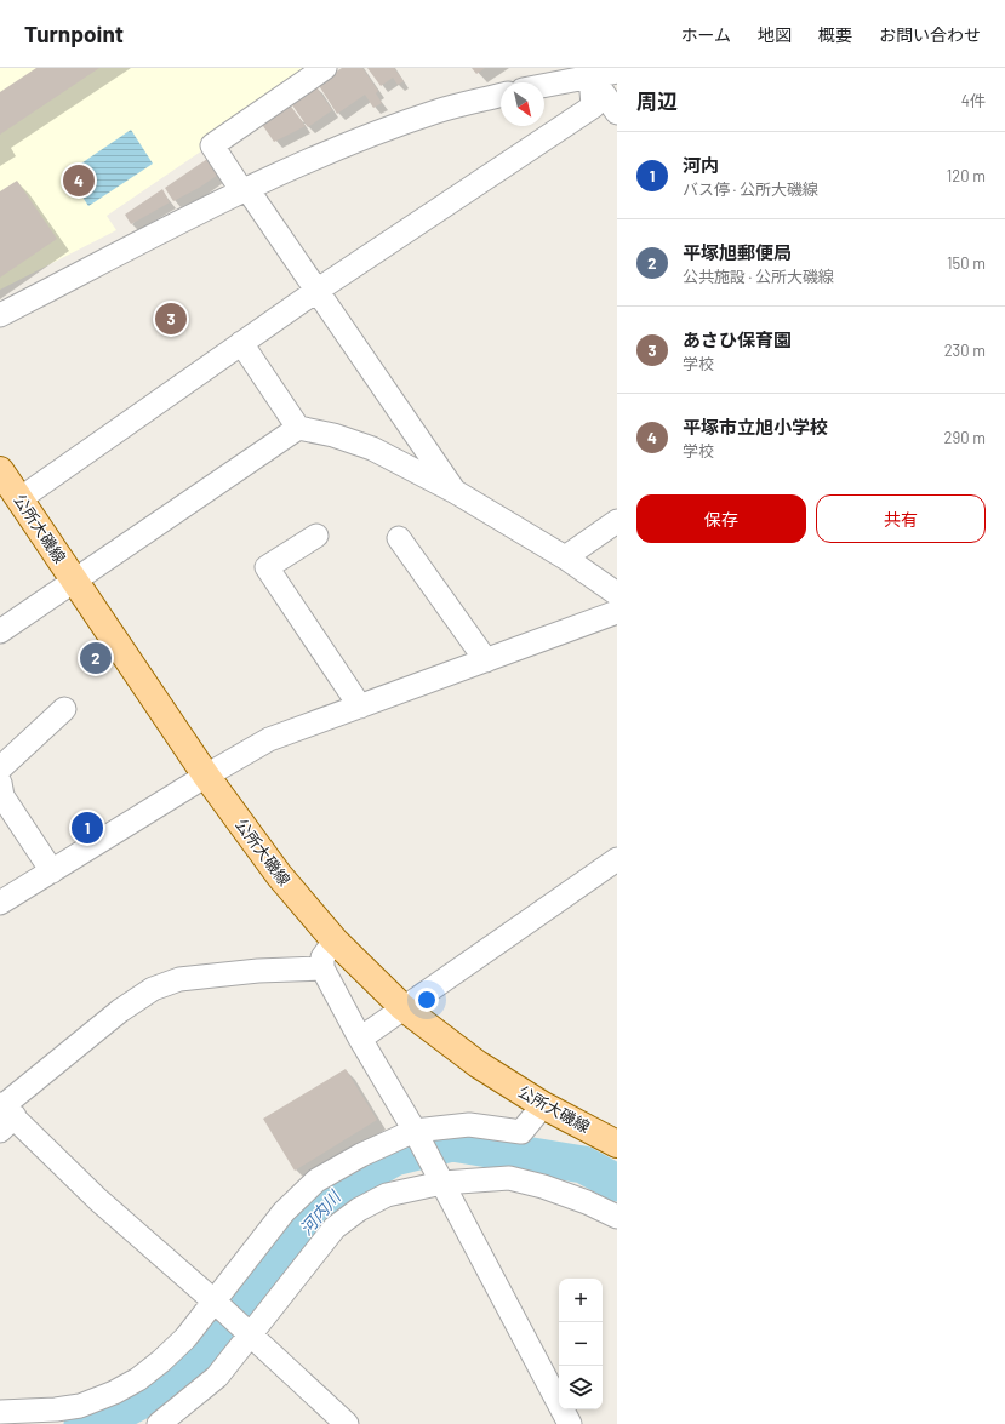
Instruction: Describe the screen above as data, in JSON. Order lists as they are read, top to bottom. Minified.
{"streets":{"main road":["公所大磯線"]},"water":["河内川"],"north":"bottom right","page":{"header":"Turnpoint","nav":["ホーム","地図","概要","お問い合わせ"],"heading":["周辺","4件"],"list":[{"mark":"1","name":"河内","note":"バス停 · 公所大磯線","value":"120 m"},{"mark":"2","name":"平塚旭郵便局","note":"公共施設 · 公所大磯線","value":"150 m"},{"mark":"3","name":"あさひ保育園","note":"学校","value":"230 m"},{"mark":"4","name":"平塚市立旭小学校","note":"学校","value":"290 m"}],"pins":["4","3","2","1"],"buttons":["保存","共有"],"map_buttons":["+","−"]}}
